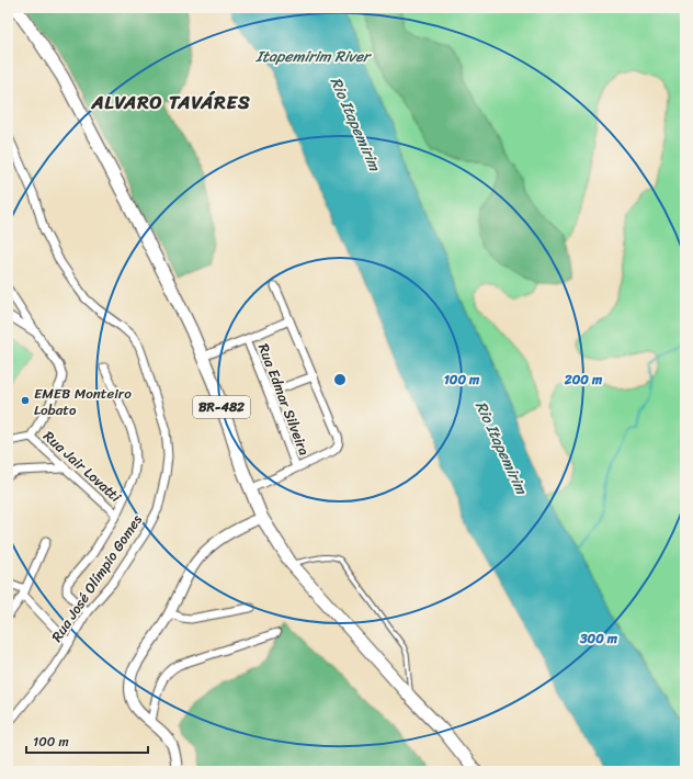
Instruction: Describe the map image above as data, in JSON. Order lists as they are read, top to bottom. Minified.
{"streets":{"highway":["BR-482"],"street":["Rua Edmar Silveira","Rua Jair Lovatti","Rua José Olímpio Gomes"]},"districts":["ALVARO TAVÁRES"],"water":["Itapemirim River","Rio Itapemirim"],"places":["EMEB Monteiro Lobato"],"scale_bar":"100 m","rings":["100 m","200 m","300 m"]}
